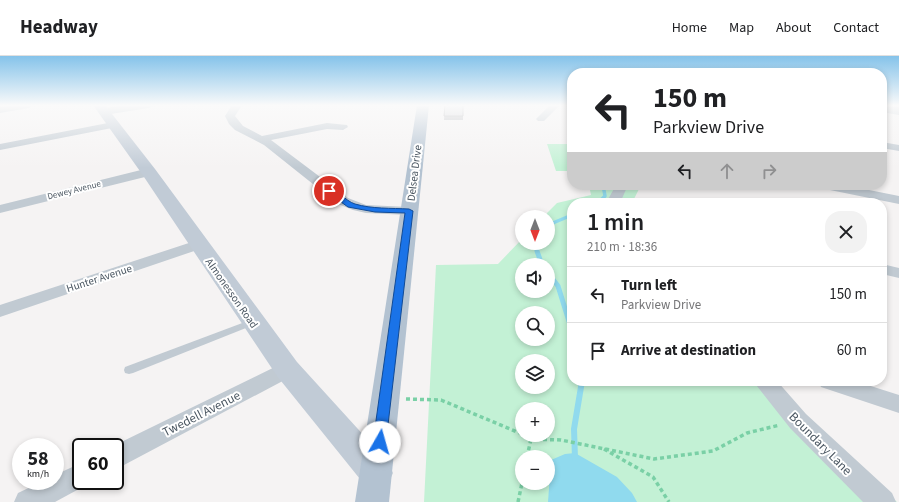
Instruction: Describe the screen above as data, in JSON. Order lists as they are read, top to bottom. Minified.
{"streets":{"main road":["Delsea Drive","Almonesson Road"],"street":["Dewey Avenue","Hunter Avenue","Twedell Avenue","Boundary Lane"]},"crossings":[["Delsea Drive","Almonesson Road"],["Dewey Avenue","Almonesson Road"],["Hunter Avenue","Almonesson Road"],["Almonesson Road","Twedell Avenue"]],"north":"bottom","page":{"header":"Headway","nav":["Home","Map","About","Contact"],"turn":["150 m","Parkview Drive"],"heading":["1 min","210 m · 18:36"],"map_buttons":["+","−"],"list":[{"name":"Turn left","note":"Parkview Drive","value":"150 m"},{"name":"Arrive at destination","value":"60 m"}],"speed":"58 km/h","limit":"60"}}
